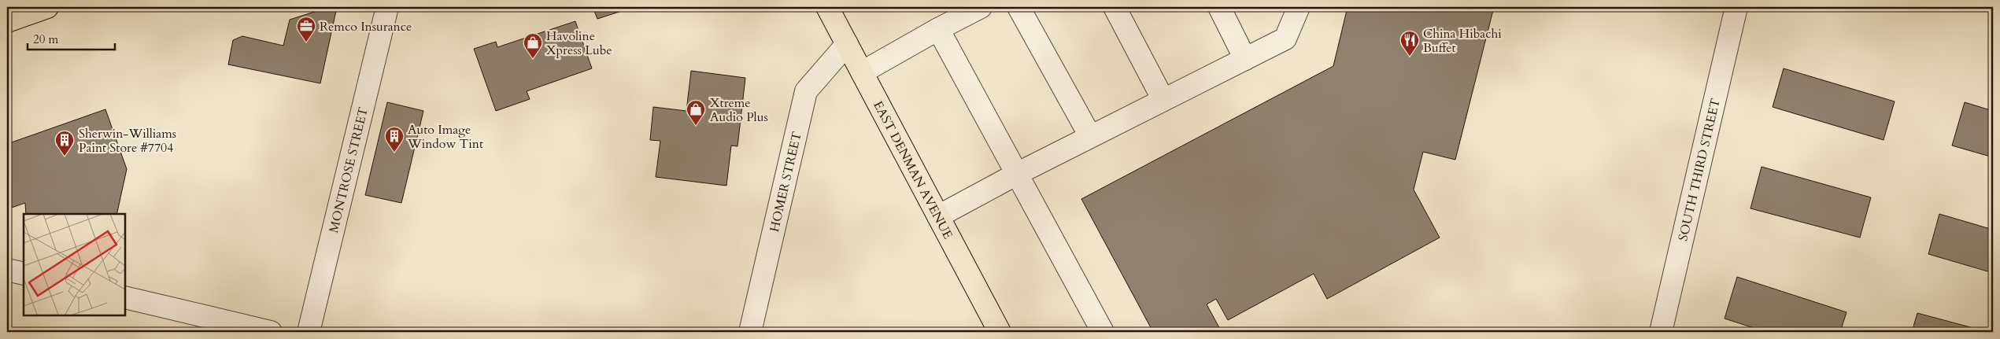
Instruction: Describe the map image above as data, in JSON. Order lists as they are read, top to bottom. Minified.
{"streets":{"main road":["EAST DENMAN AVENUE"],"street":["MONTROSE STREET","SOUTH THIRD STREET","HOMER STREET"]},"crossings":[["EAST DENMAN AVENUE","HOMER STREET"]],"places":{"office":["Remco Insurance"],"restaurant":["China Hibachi Buffet"],"shop":["Havoline Xpress Lube","Xtreme Audio Plus"],"building":["Auto Image Window Tint","Sherwin-Williams Paint Store #7704"]},"scale_bar":"20 m"}
